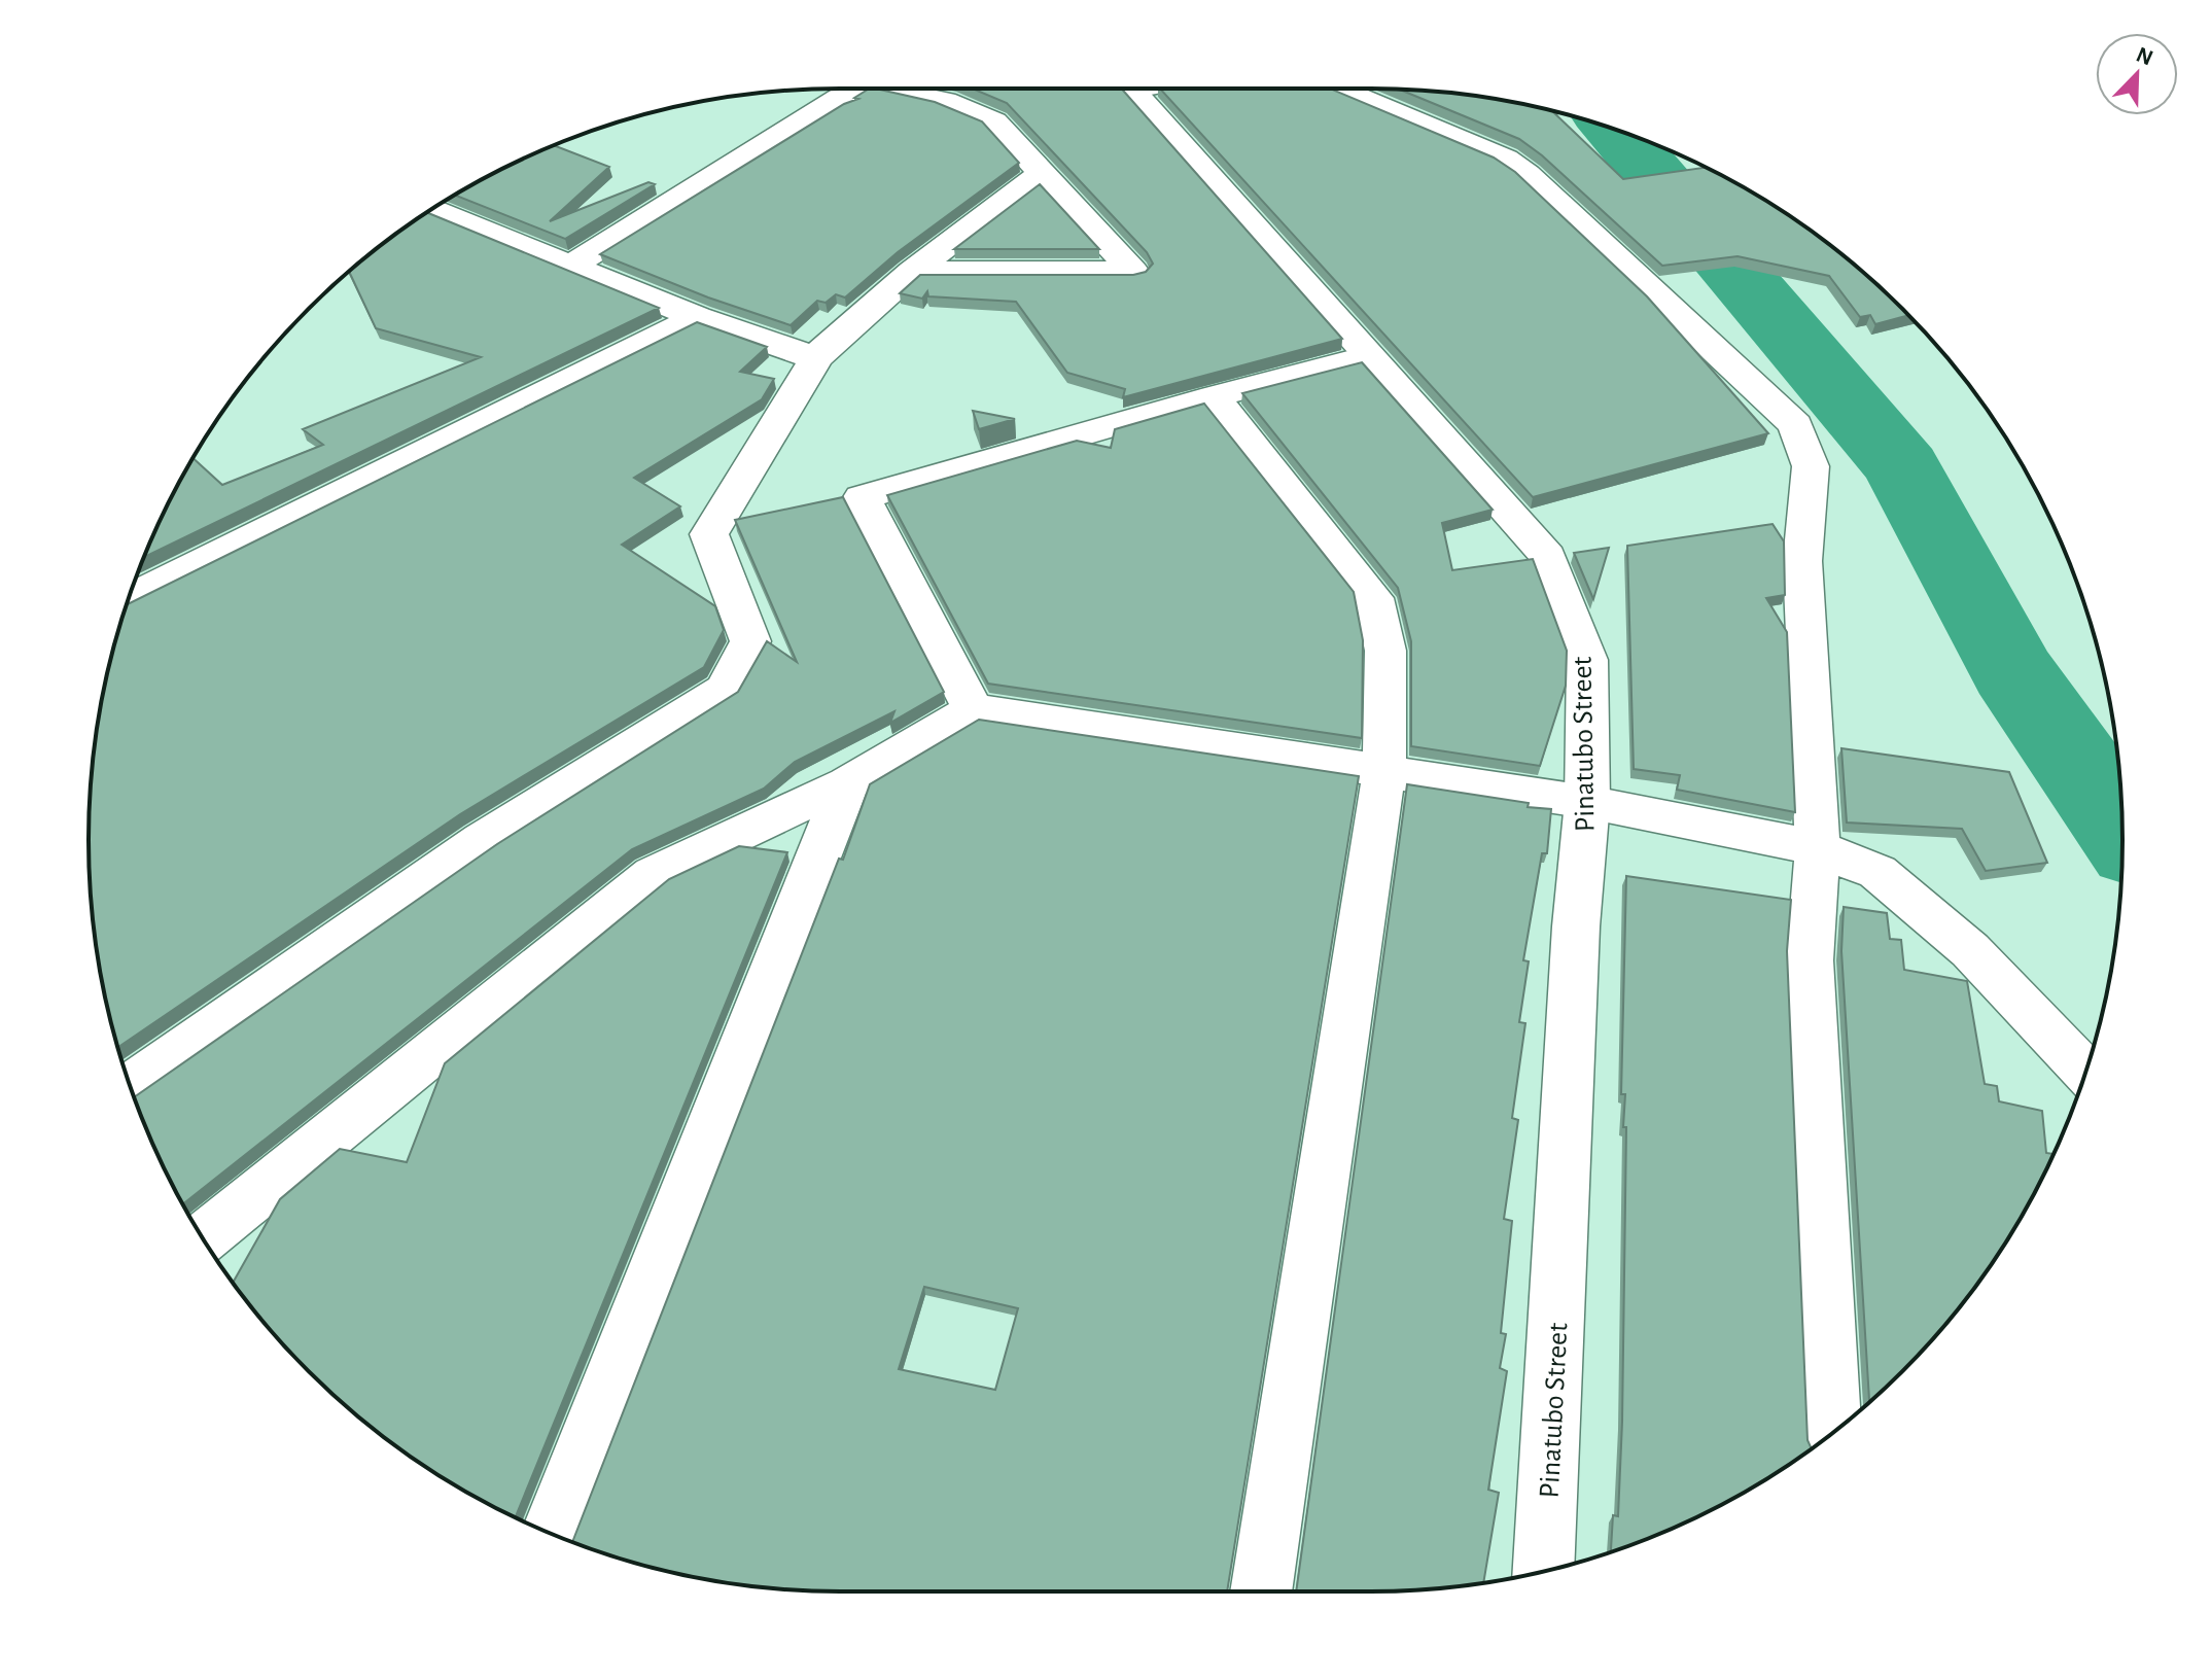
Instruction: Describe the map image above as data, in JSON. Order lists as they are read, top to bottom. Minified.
{"streets":{"street":["Pinatubo Street"]},"north":"top right"}
